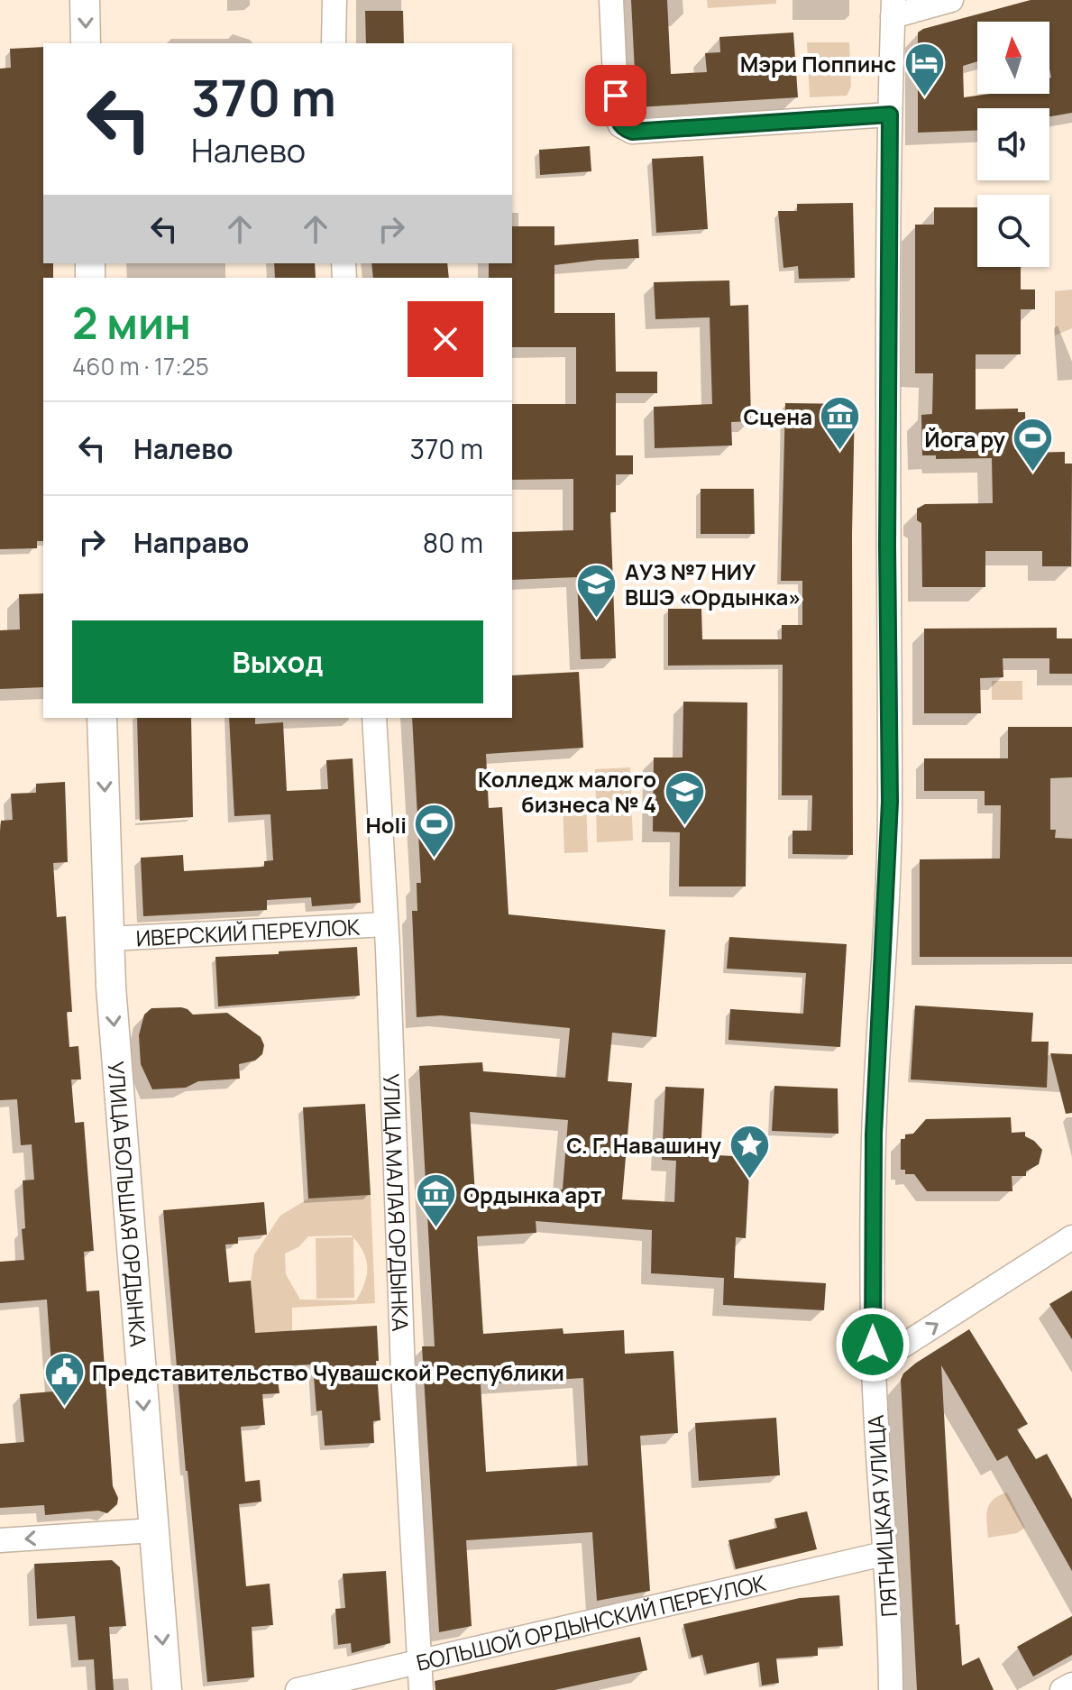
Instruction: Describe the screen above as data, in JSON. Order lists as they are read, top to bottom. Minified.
{"streets":{"main road":["УЛИЦА БОЛЬШАЯ ОРДЫНКА"],"street":["ИВЕРСКИЙ ПЕРЕУЛОК","УЛИЦА МАЛАЯ ОРДЫНКА","ПЯТНИЦКАЯ УЛИЦА","БОЛЬШОЙ ОРДЫНСКИЙ ПЕРЕУЛОК"]},"crossings":[["ИВЕРСКИЙ ПЕРЕУЛОК","УЛИЦА БОЛЬШАЯ ОРДЫНКА"],["ИВЕРСКИЙ ПЕРЕУЛОК","УЛИЦА МАЛАЯ ОРДЫНКА"],["УЛИЦА МАЛАЯ ОРДЫНКА","БОЛЬШОЙ ОРДЫНСКИЙ ПЕРЕУЛОК"],["ПЯТНИЦКАЯ УЛИЦА","БОЛЬШОЙ ОРДЫНСКИЙ ПЕРЕУЛОК"]],"one_way":["УЛИЦА БОЛЬШАЯ ОРДЫНКА"],"places":{"hotel":["Мэри Поппинс"],"museum":["Сцена","Ордынка арт"],"sports":["Йога ру","Holi"],"school or university":["АУЗ №7 НИУ ВШЭ «Ордынка»","Колледж малого бизнеса № 4"],"place":["С. Г. Навашину"],"public building":["Представительство Чувашской Республики"]},"north":"top","page":{"turn":["370 m","Налево"],"heading":["2 мин","460 m · 17:25"],"list":[{"name":"Налево","value":"370 m"},{"name":"Направо","value":"80 m"}],"buttons":"Выход"}}
